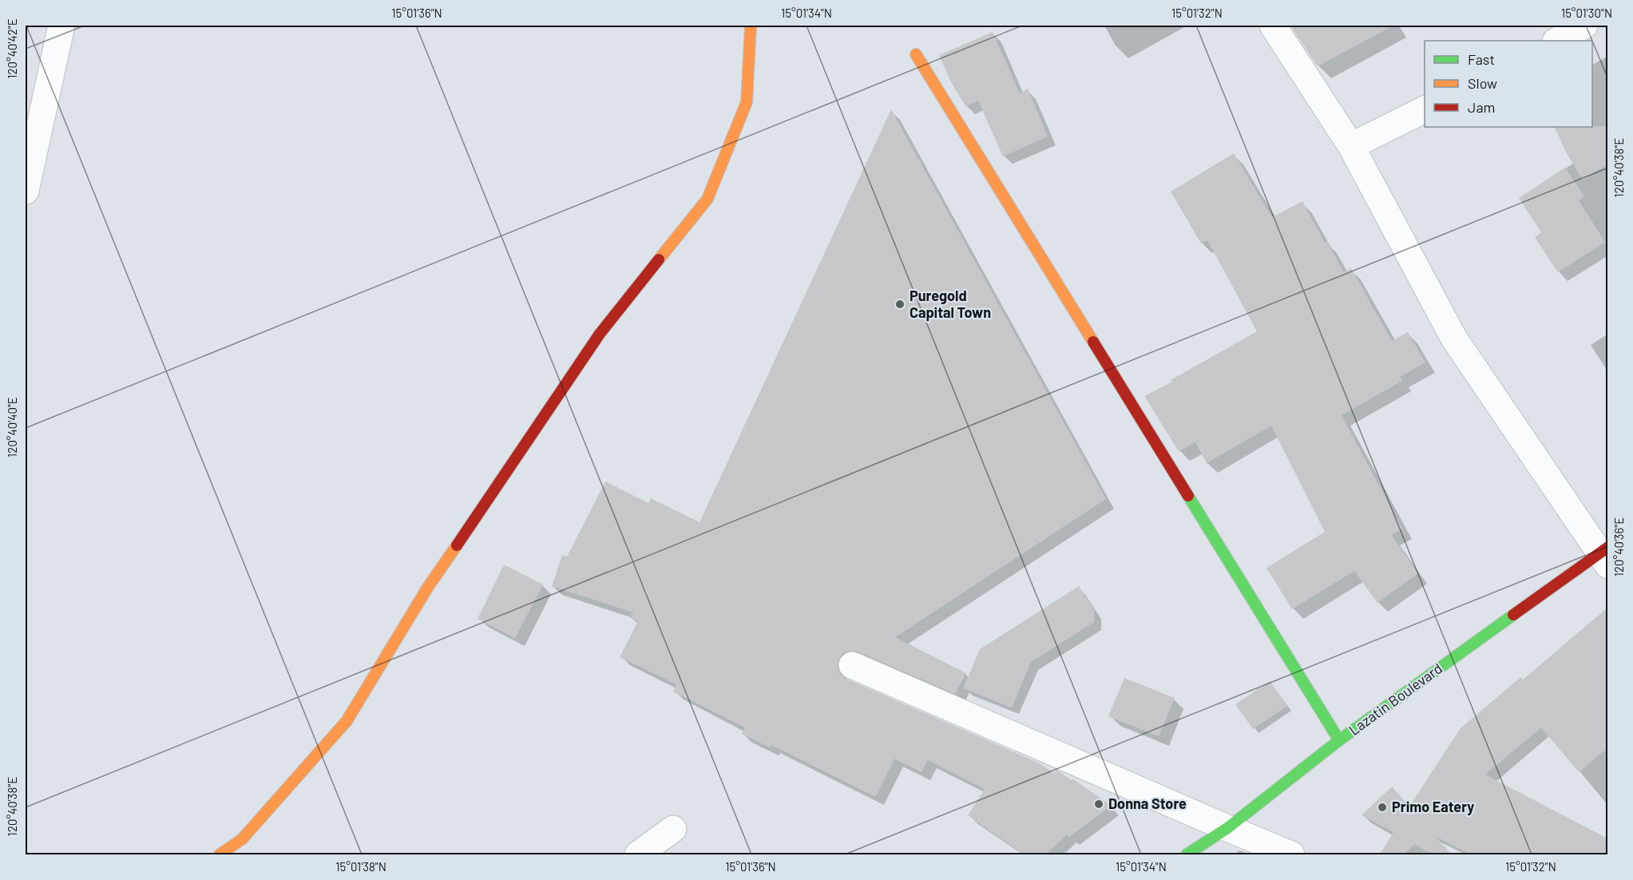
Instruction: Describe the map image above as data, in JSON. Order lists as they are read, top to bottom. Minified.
{"streets":{"street":["Lazatin Boulevard"]},"places":["Puregold Capital Town","Donna Store","Primo Eatery"],"legend":["Fast","Slow","Jam"],"coordinates":["15°01'36\"N","15°01'34\"N","15°01'32\"N","15°01'30\"N","120°40'42\"E","120°40'38\"E","120°40'40\"E","120°40'36\"E","15°01'38\"N"]}
